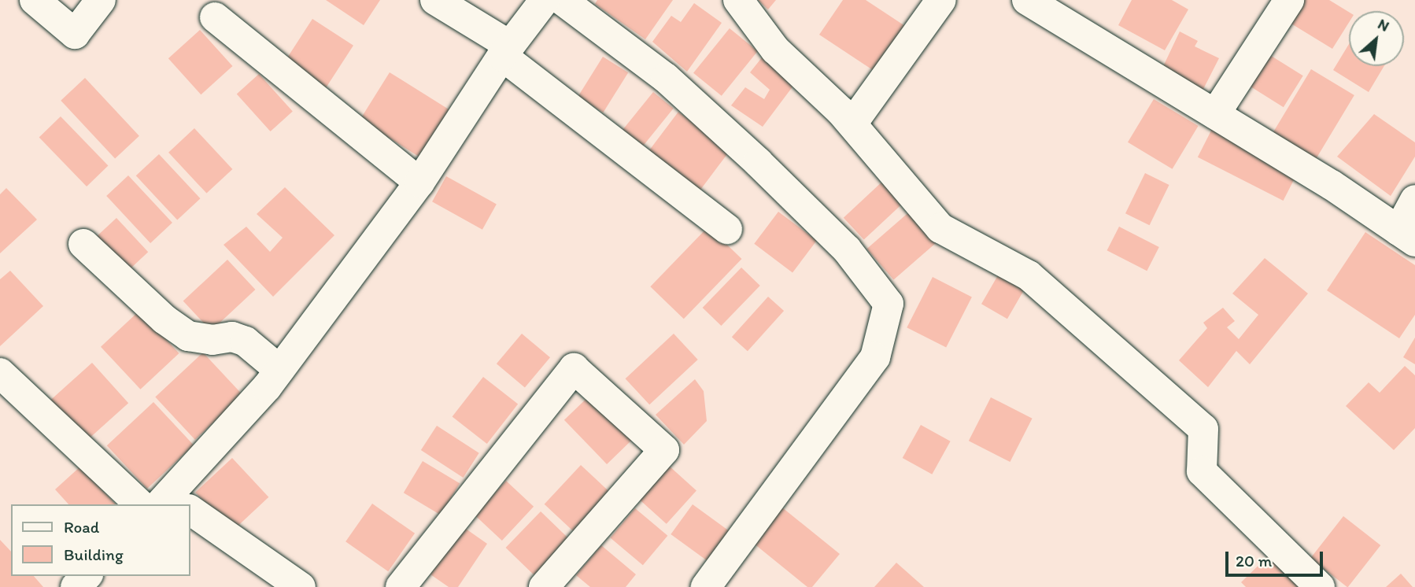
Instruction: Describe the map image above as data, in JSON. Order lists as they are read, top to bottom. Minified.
{"legend":["Road","Building"],"scale_bar":"20 m","north":"top right"}
